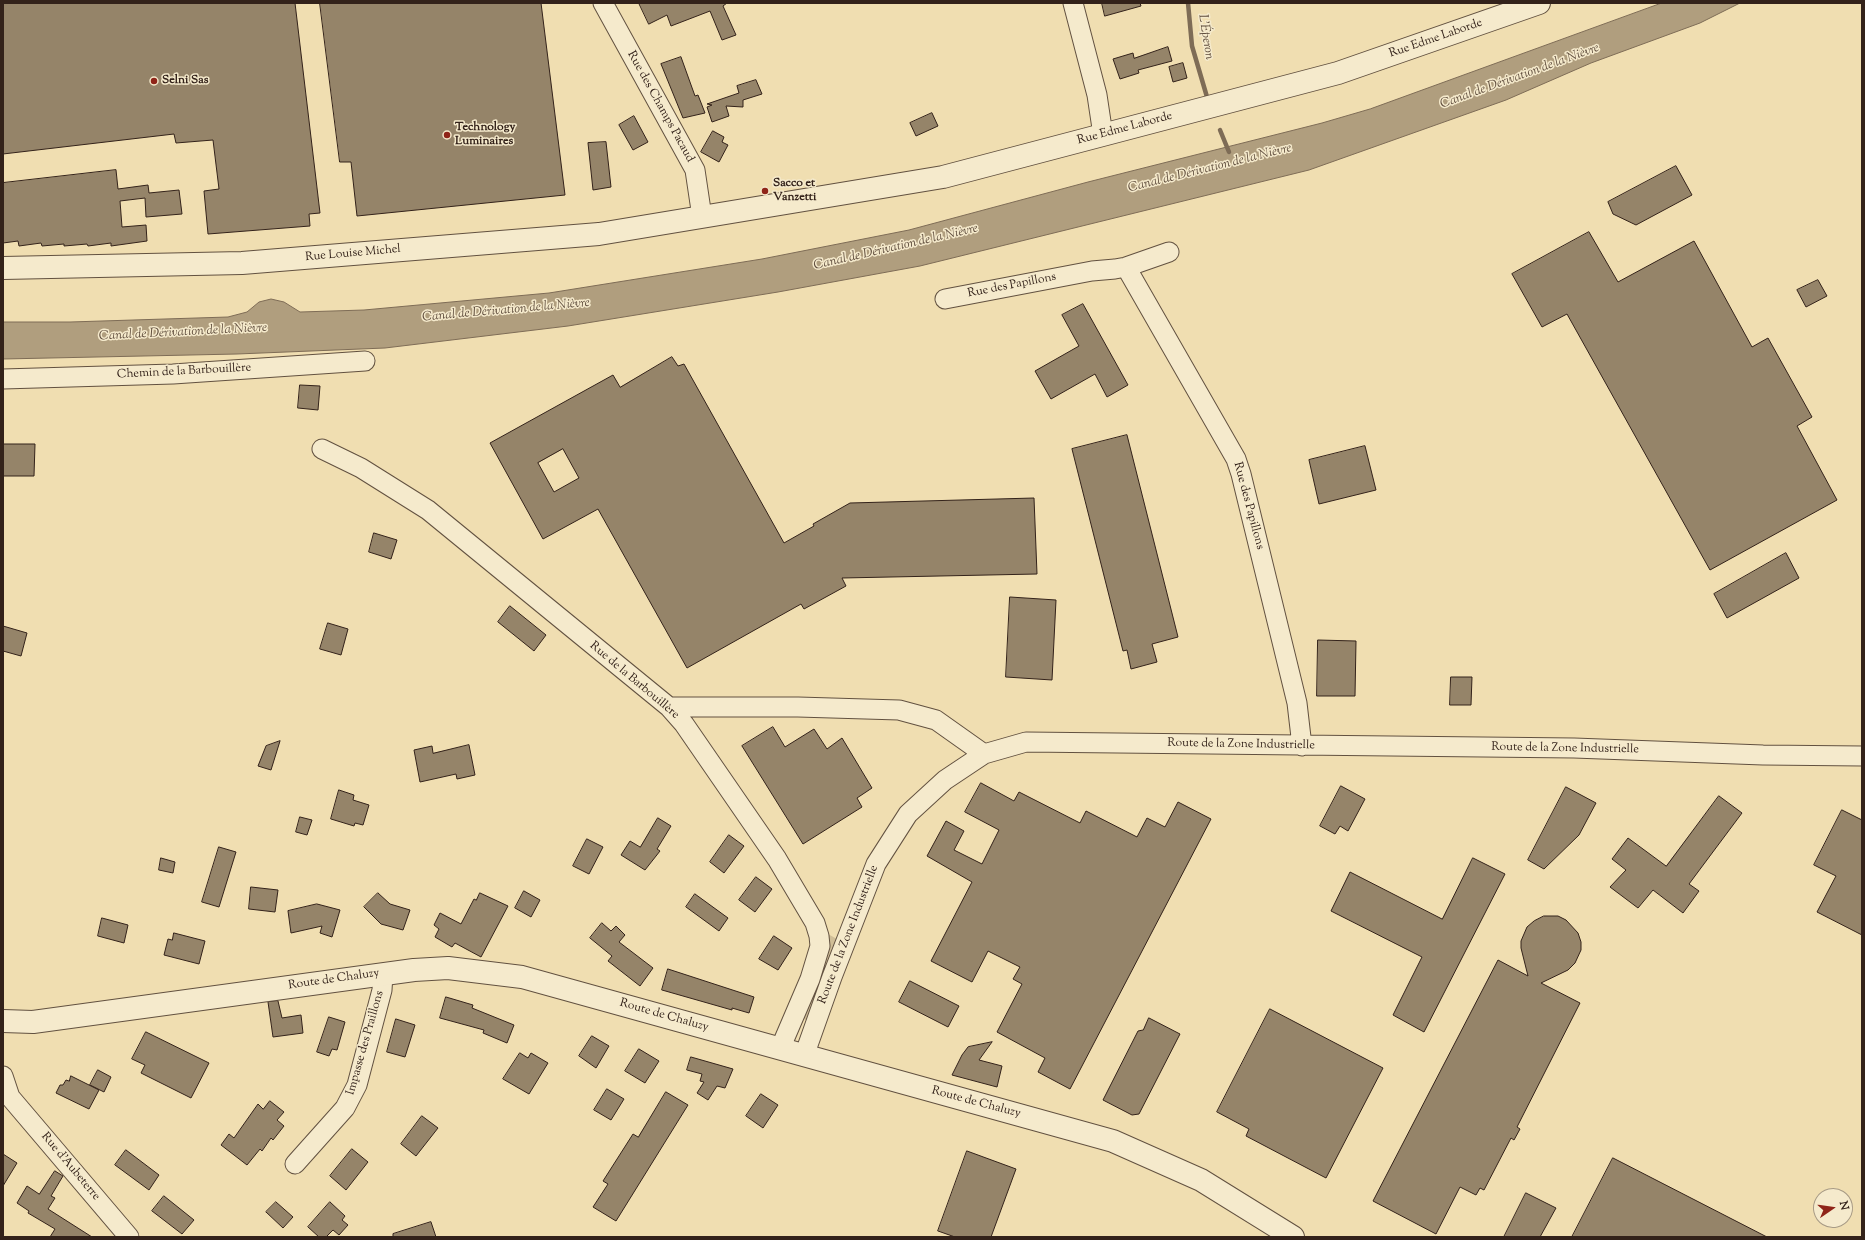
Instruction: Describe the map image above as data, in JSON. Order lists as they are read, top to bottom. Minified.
{"streets":{"street":["Rue Edme Laborde","Rue des Champs Pacaud","Rue Louise Michel","Rue des Papillons","Chemin de la Barbouillère","Rue de la Barbouillère","Route de la Zone Industrielle","Route de Chaluzy","Impasse des Praillons","Rue d'Aubeterre"]},"crossings":[["Rue Edme Laborde","Rue des Champs Pacaud"],["Rue Edme Laborde","Rue Louise Michel"],["Rue des Champs Pacaud","Rue Louise Michel"],["Rue des Papillons","Route de la Zone Industrielle"],["Rue de la Barbouillère","Route de Chaluzy"],["Route de la Zone Industrielle","Route de Chaluzy"],["Route de Chaluzy","Impasse des Praillons"]],"water":["L'Éperon","Canal de Dérivation de la Nièvre"],"places":["Selni Sas","Technology Luminaires","Sacco et Vanzetti"],"north":"right"}
